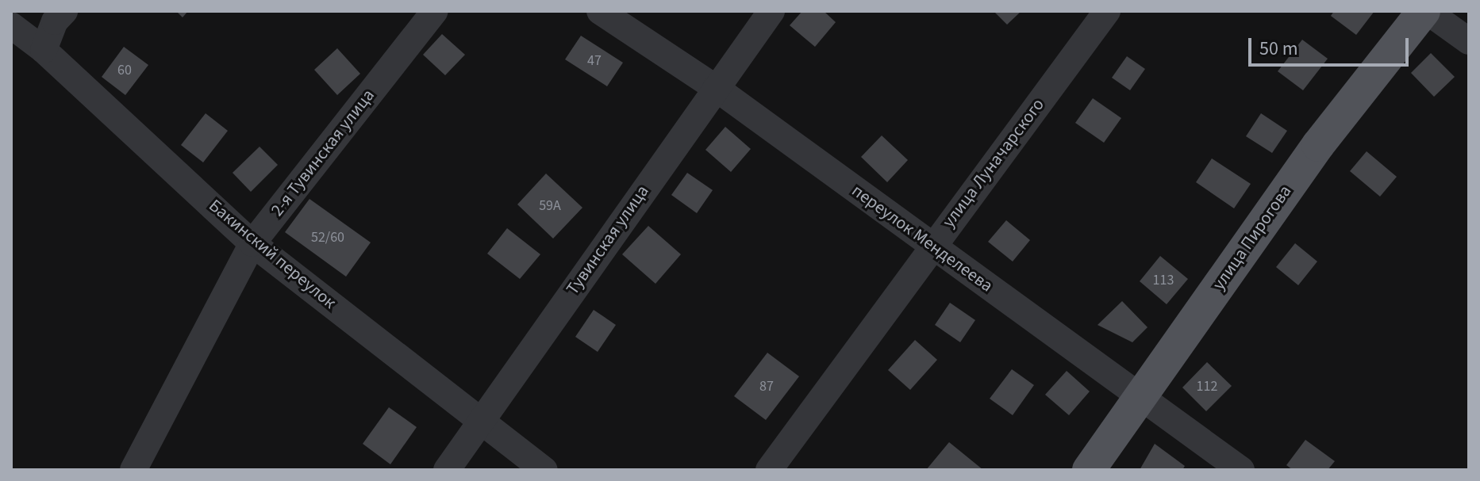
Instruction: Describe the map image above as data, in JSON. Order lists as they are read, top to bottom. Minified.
{"streets":{"main road":["улица Пирогова"],"street":["2-я Тувинская улица","улица Луначарского","переулок Менделеева","Тувинская улица","Бакинский переулок"]},"crossings":[["2-я Тувинская улица","Бакинский переулок"],["улица Луначарского","переулок Менделеева"],["улица Пирогова","переулок Менделеева"],["переулок Менделеева","Тувинская улица"],["Тувинская улица","Бакинский переулок"]],"house_numbers":["47","60","59А","52/60","113","87","112"],"scale_bar":"50 m"}
